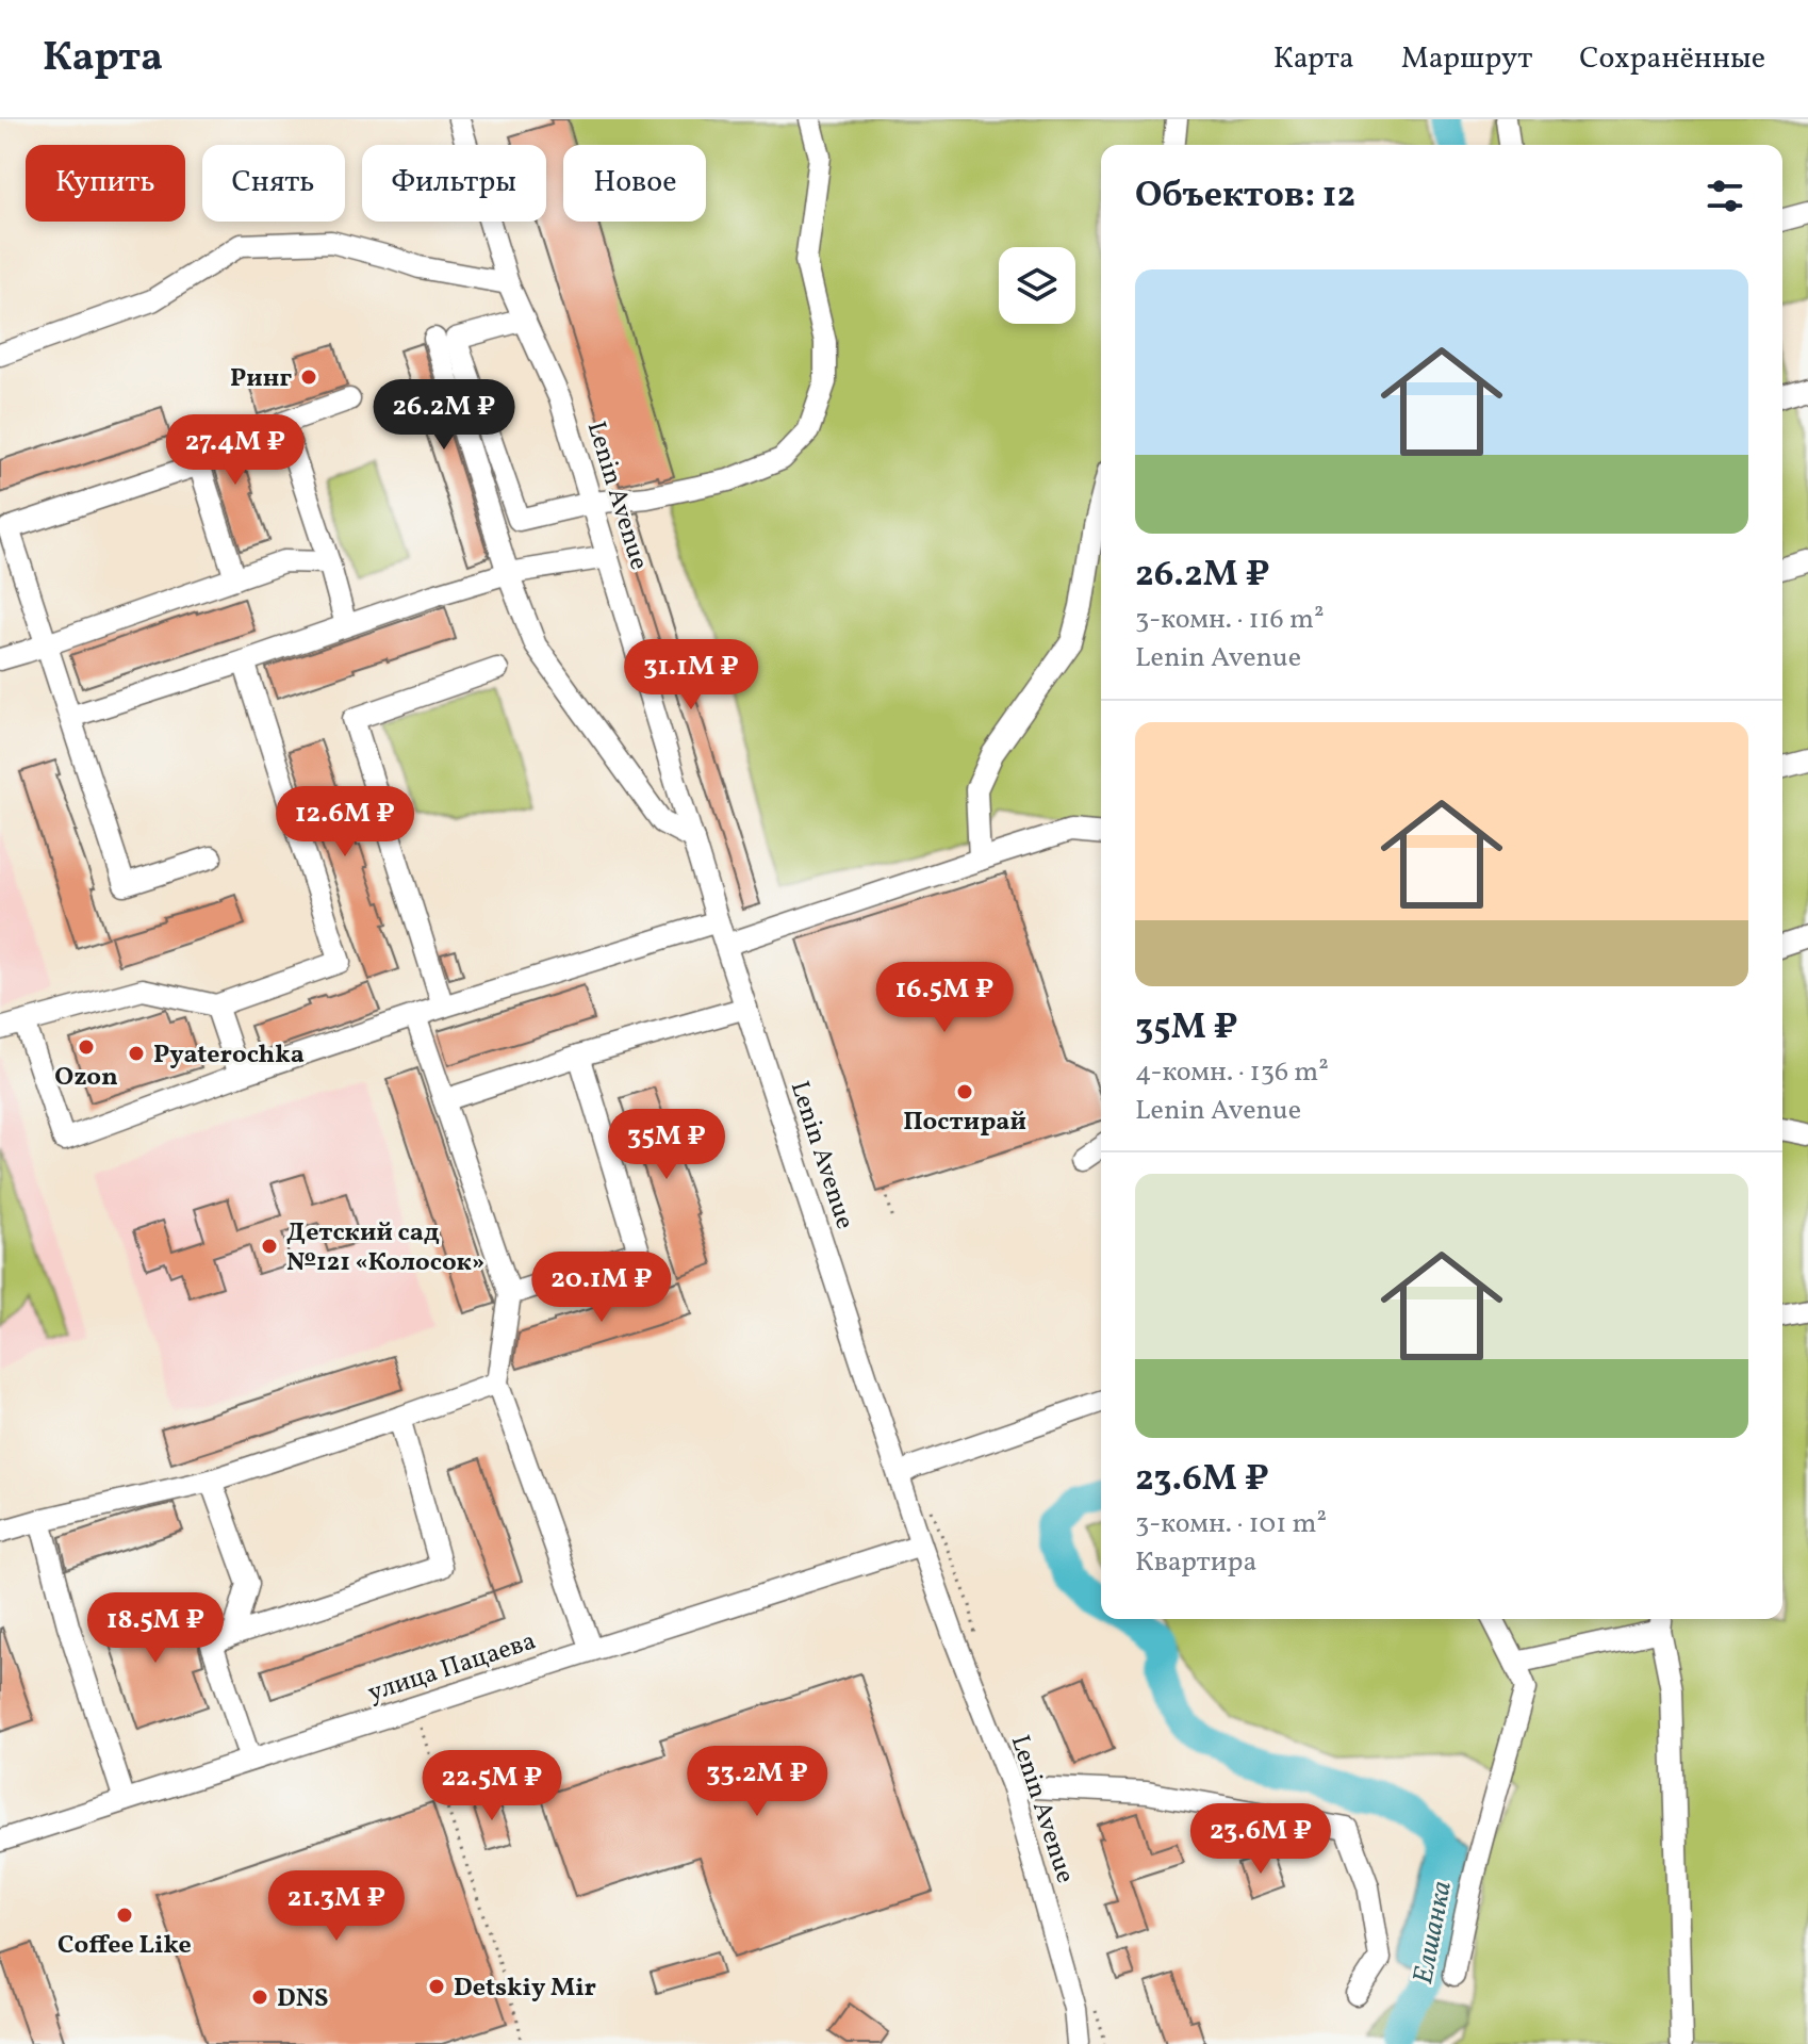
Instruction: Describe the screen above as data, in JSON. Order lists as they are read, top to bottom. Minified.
{"streets":{"street":["Lenin Avenue","улица Пацаева"]},"crossings":[["Lenin Avenue","улица Пацаева"]],"water":["Елшанка"],"places":["Ринг","Ozon","Pyaterochka","Постирай","Детский сад №121 «Колосок»","Coffee Like","Detskiy Mir","DNS"],"page":{"header":"Карта","nav":["Карта","Маршрут","Сохранённые"],"chip":["Купить","Снять","Фильтры","Новое"],"heading":"Объектов: 12","list":[{"name":"26.2M ₽","note":"3-комн. · 116 m² · Lenin Avenue"},{"name":"35M ₽","note":"4-комн. · 136 m² · Lenin Avenue"},{"name":"23.6M ₽","note":"3-комн. · 101 m² · Квартира"}],"price":["26.2M ₽","27.4M ₽","31.1M ₽","12.6M ₽","16.5M ₽","35M ₽","20.1M ₽","18.5M ₽","33.2M ₽","22.5M ₽","23.6M ₽","21.3M ₽"]}}
